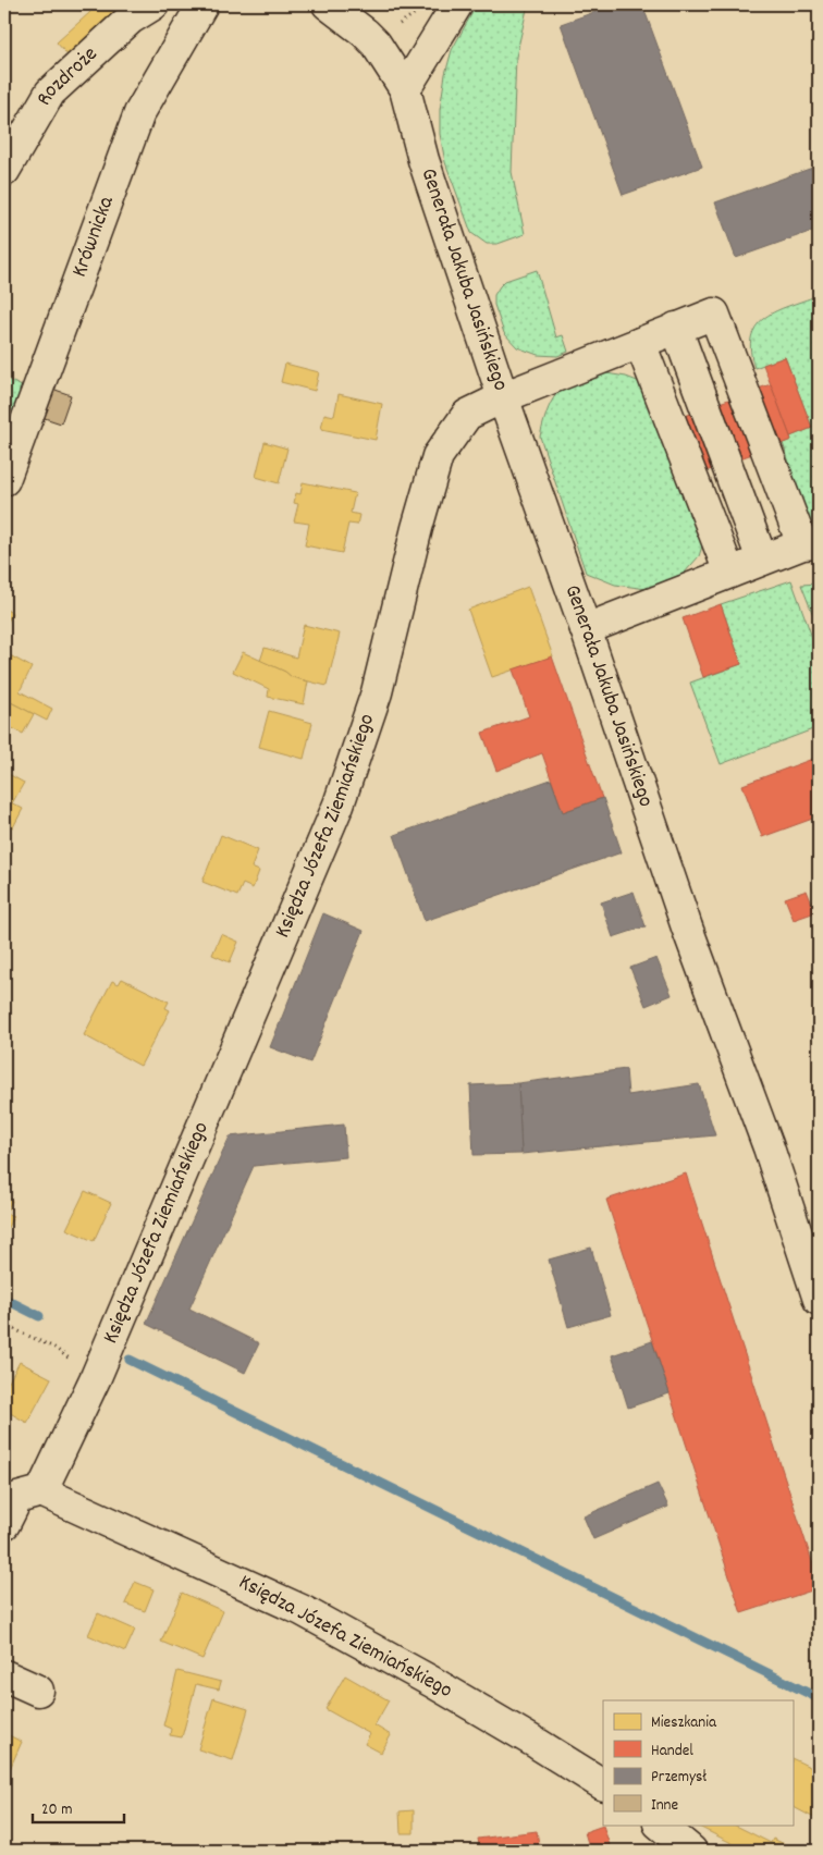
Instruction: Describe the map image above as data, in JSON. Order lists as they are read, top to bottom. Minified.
{"streets":{"street":["Rozdroże","Krównicka","Generała Jakuba Jasińskiego","Księdza Józefa Ziemiańskiego"]},"crossings":[["Generała Jakuba Jasińskiego","Księdza Józefa Ziemiańskiego"]],"legend":["Mieszkania","Handel","Przemysł","Inne"],"scale_bar":"20 m"}
